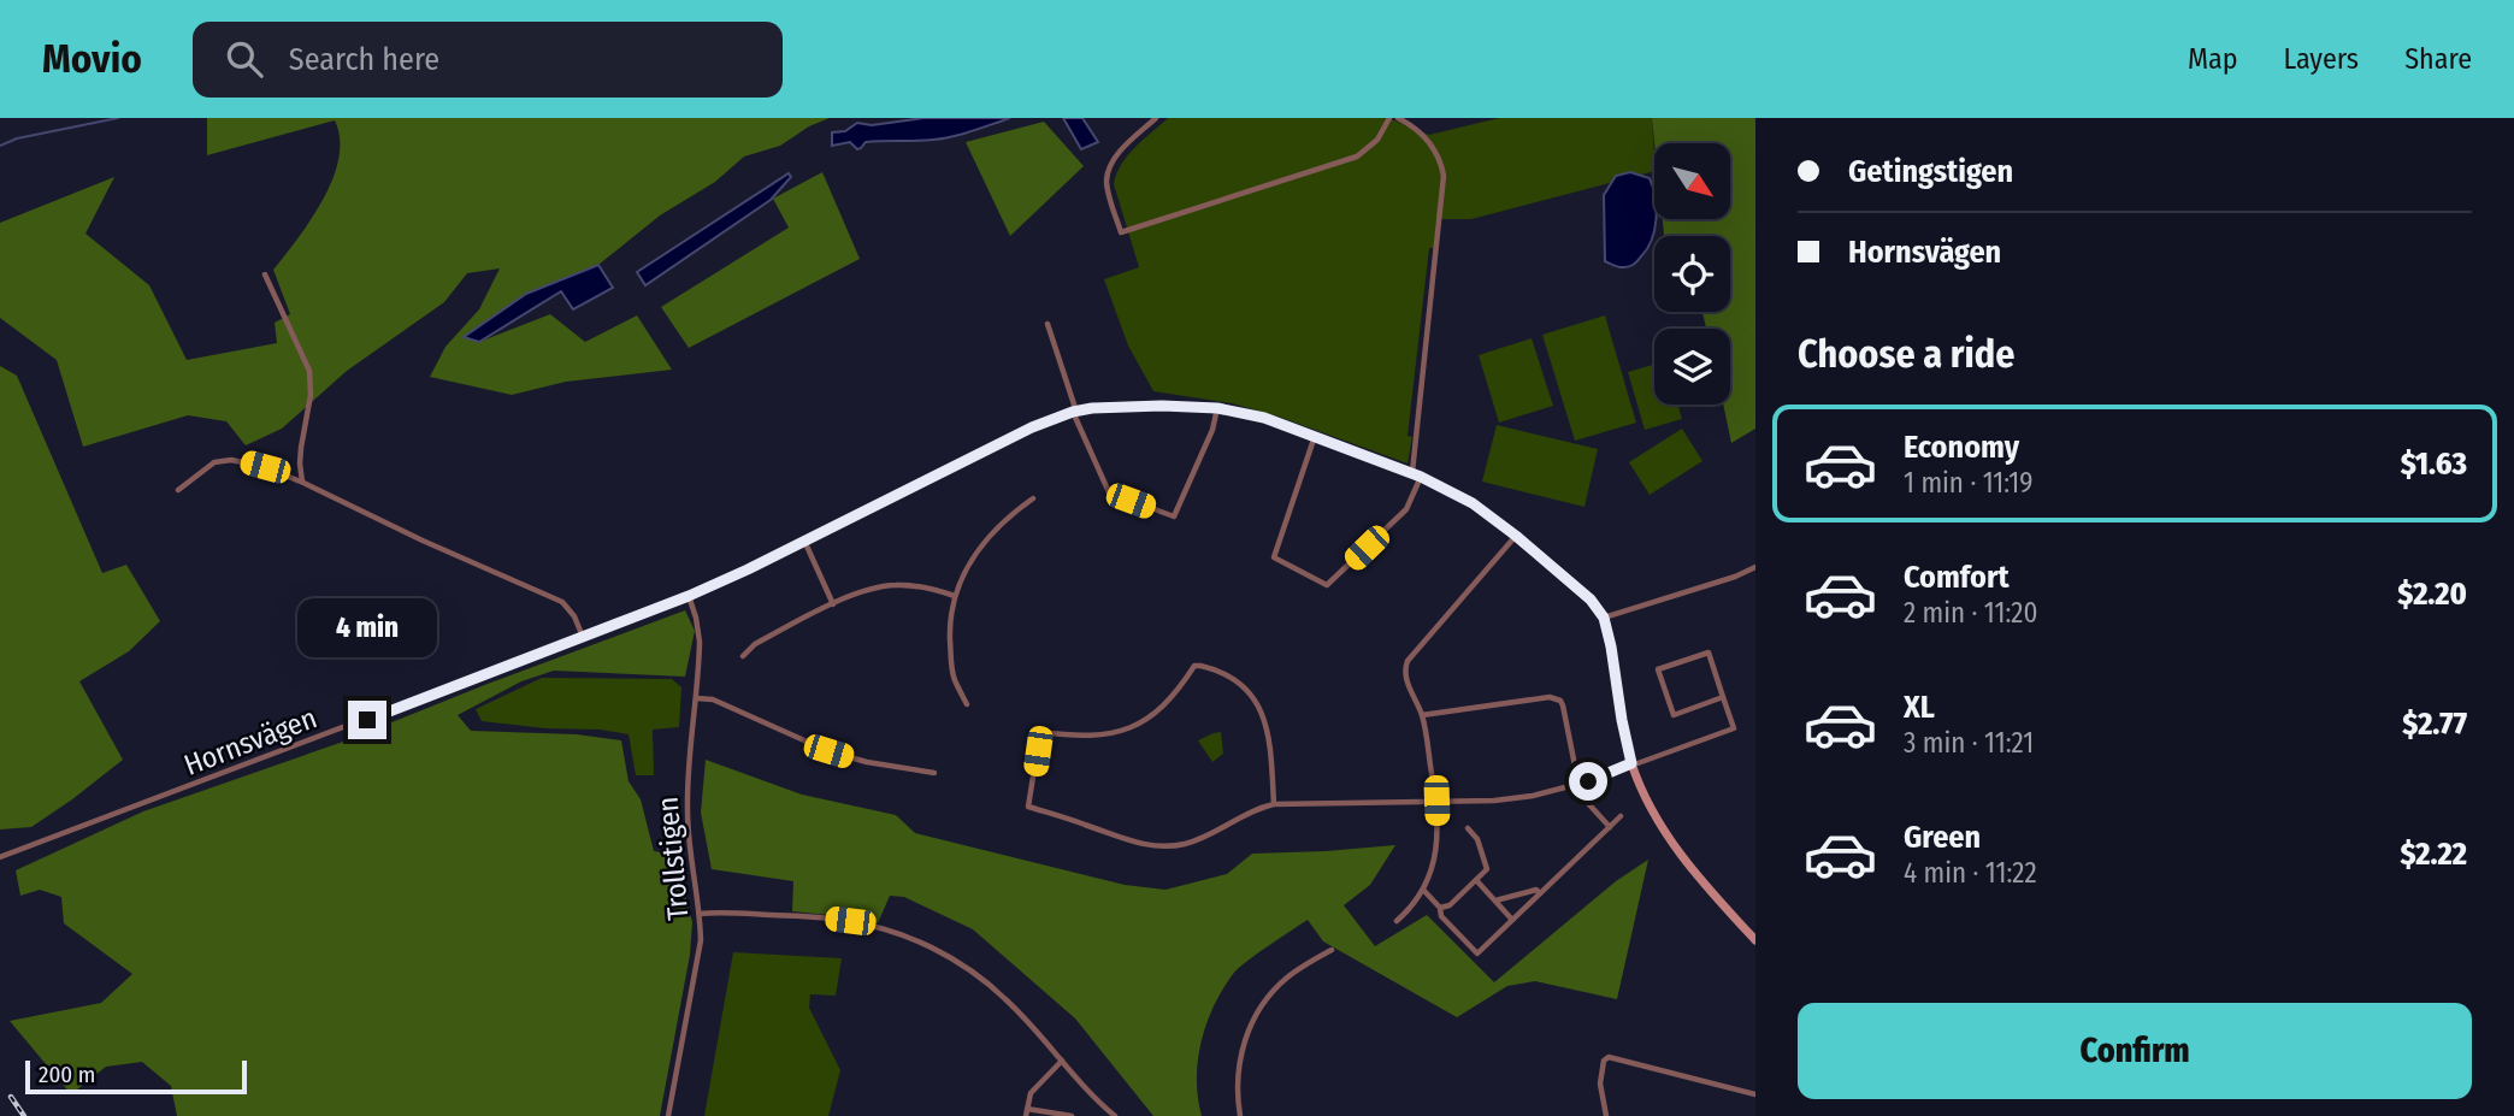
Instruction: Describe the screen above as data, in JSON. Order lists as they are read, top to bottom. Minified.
{"streets":{"street":["Hornsvägen","Trollstigen"]},"crossings":[["Hornsvägen","Trollstigen"]],"scale_bar":"200 m","north":"bottom right","page":{"header":"Movio","search":"Search here","nav":["Map","Layers","Share"],"banner":["Getingstigen","Hornsvägen"],"heading":"Choose a ride","list":[{"name":"Economy","note":"1 min · 11:19","value":"$1.63"},{"name":"Comfort","note":"2 min · 11:20","value":"$2.20"},{"name":"XL","note":"3 min · 11:21","value":"$2.77"},{"name":"Green","note":"4 min · 11:22","value":"$2.22"}],"bubble":"4 min","buttons":"Confirm","scale":"200 m"}}
